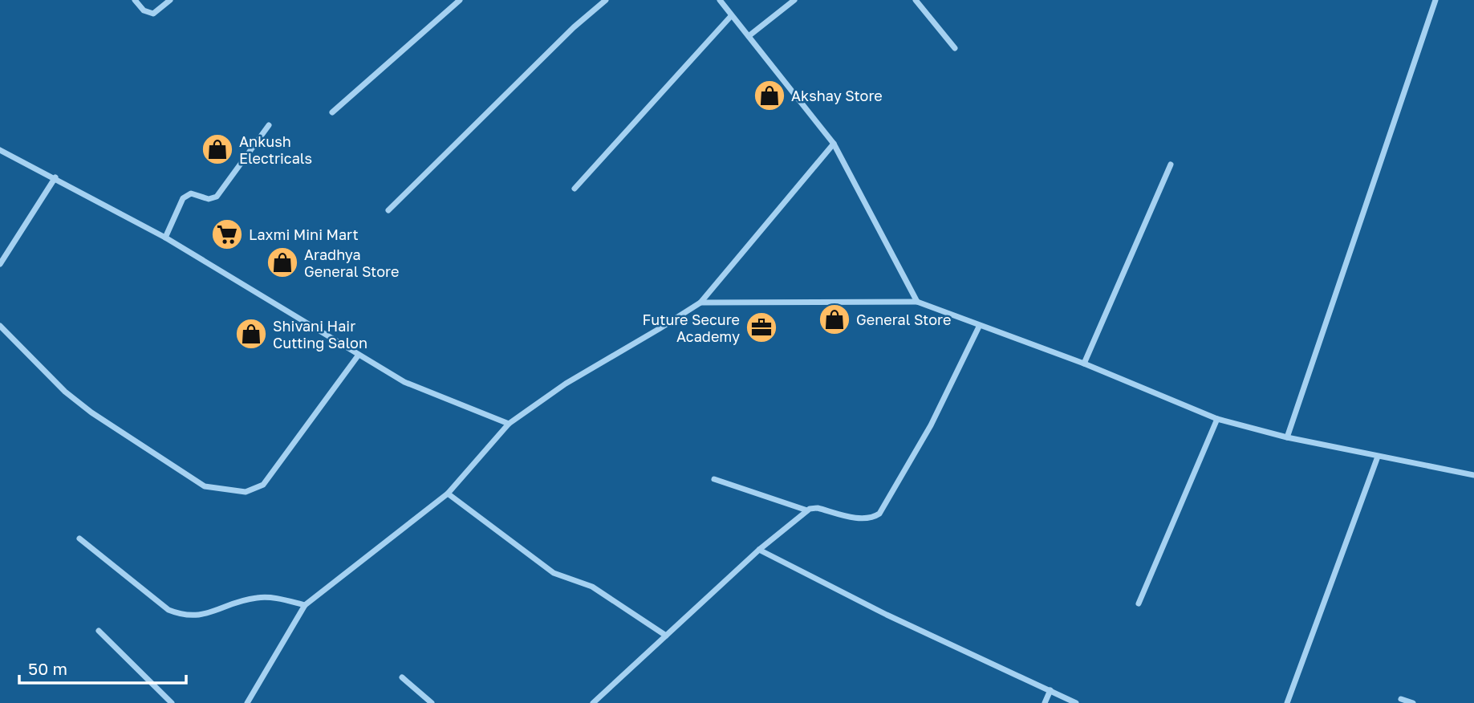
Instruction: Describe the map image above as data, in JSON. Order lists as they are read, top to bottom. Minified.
{"places":{"shop":["Akshay Store","Ankush Electricals","Aradhya General Store","General Store","Shivani Hair Cutting Salon"],"supermarket":["Laxmi Mini Mart"],"office":["Future Secure Academy"]},"scale_bar":"50 m"}
